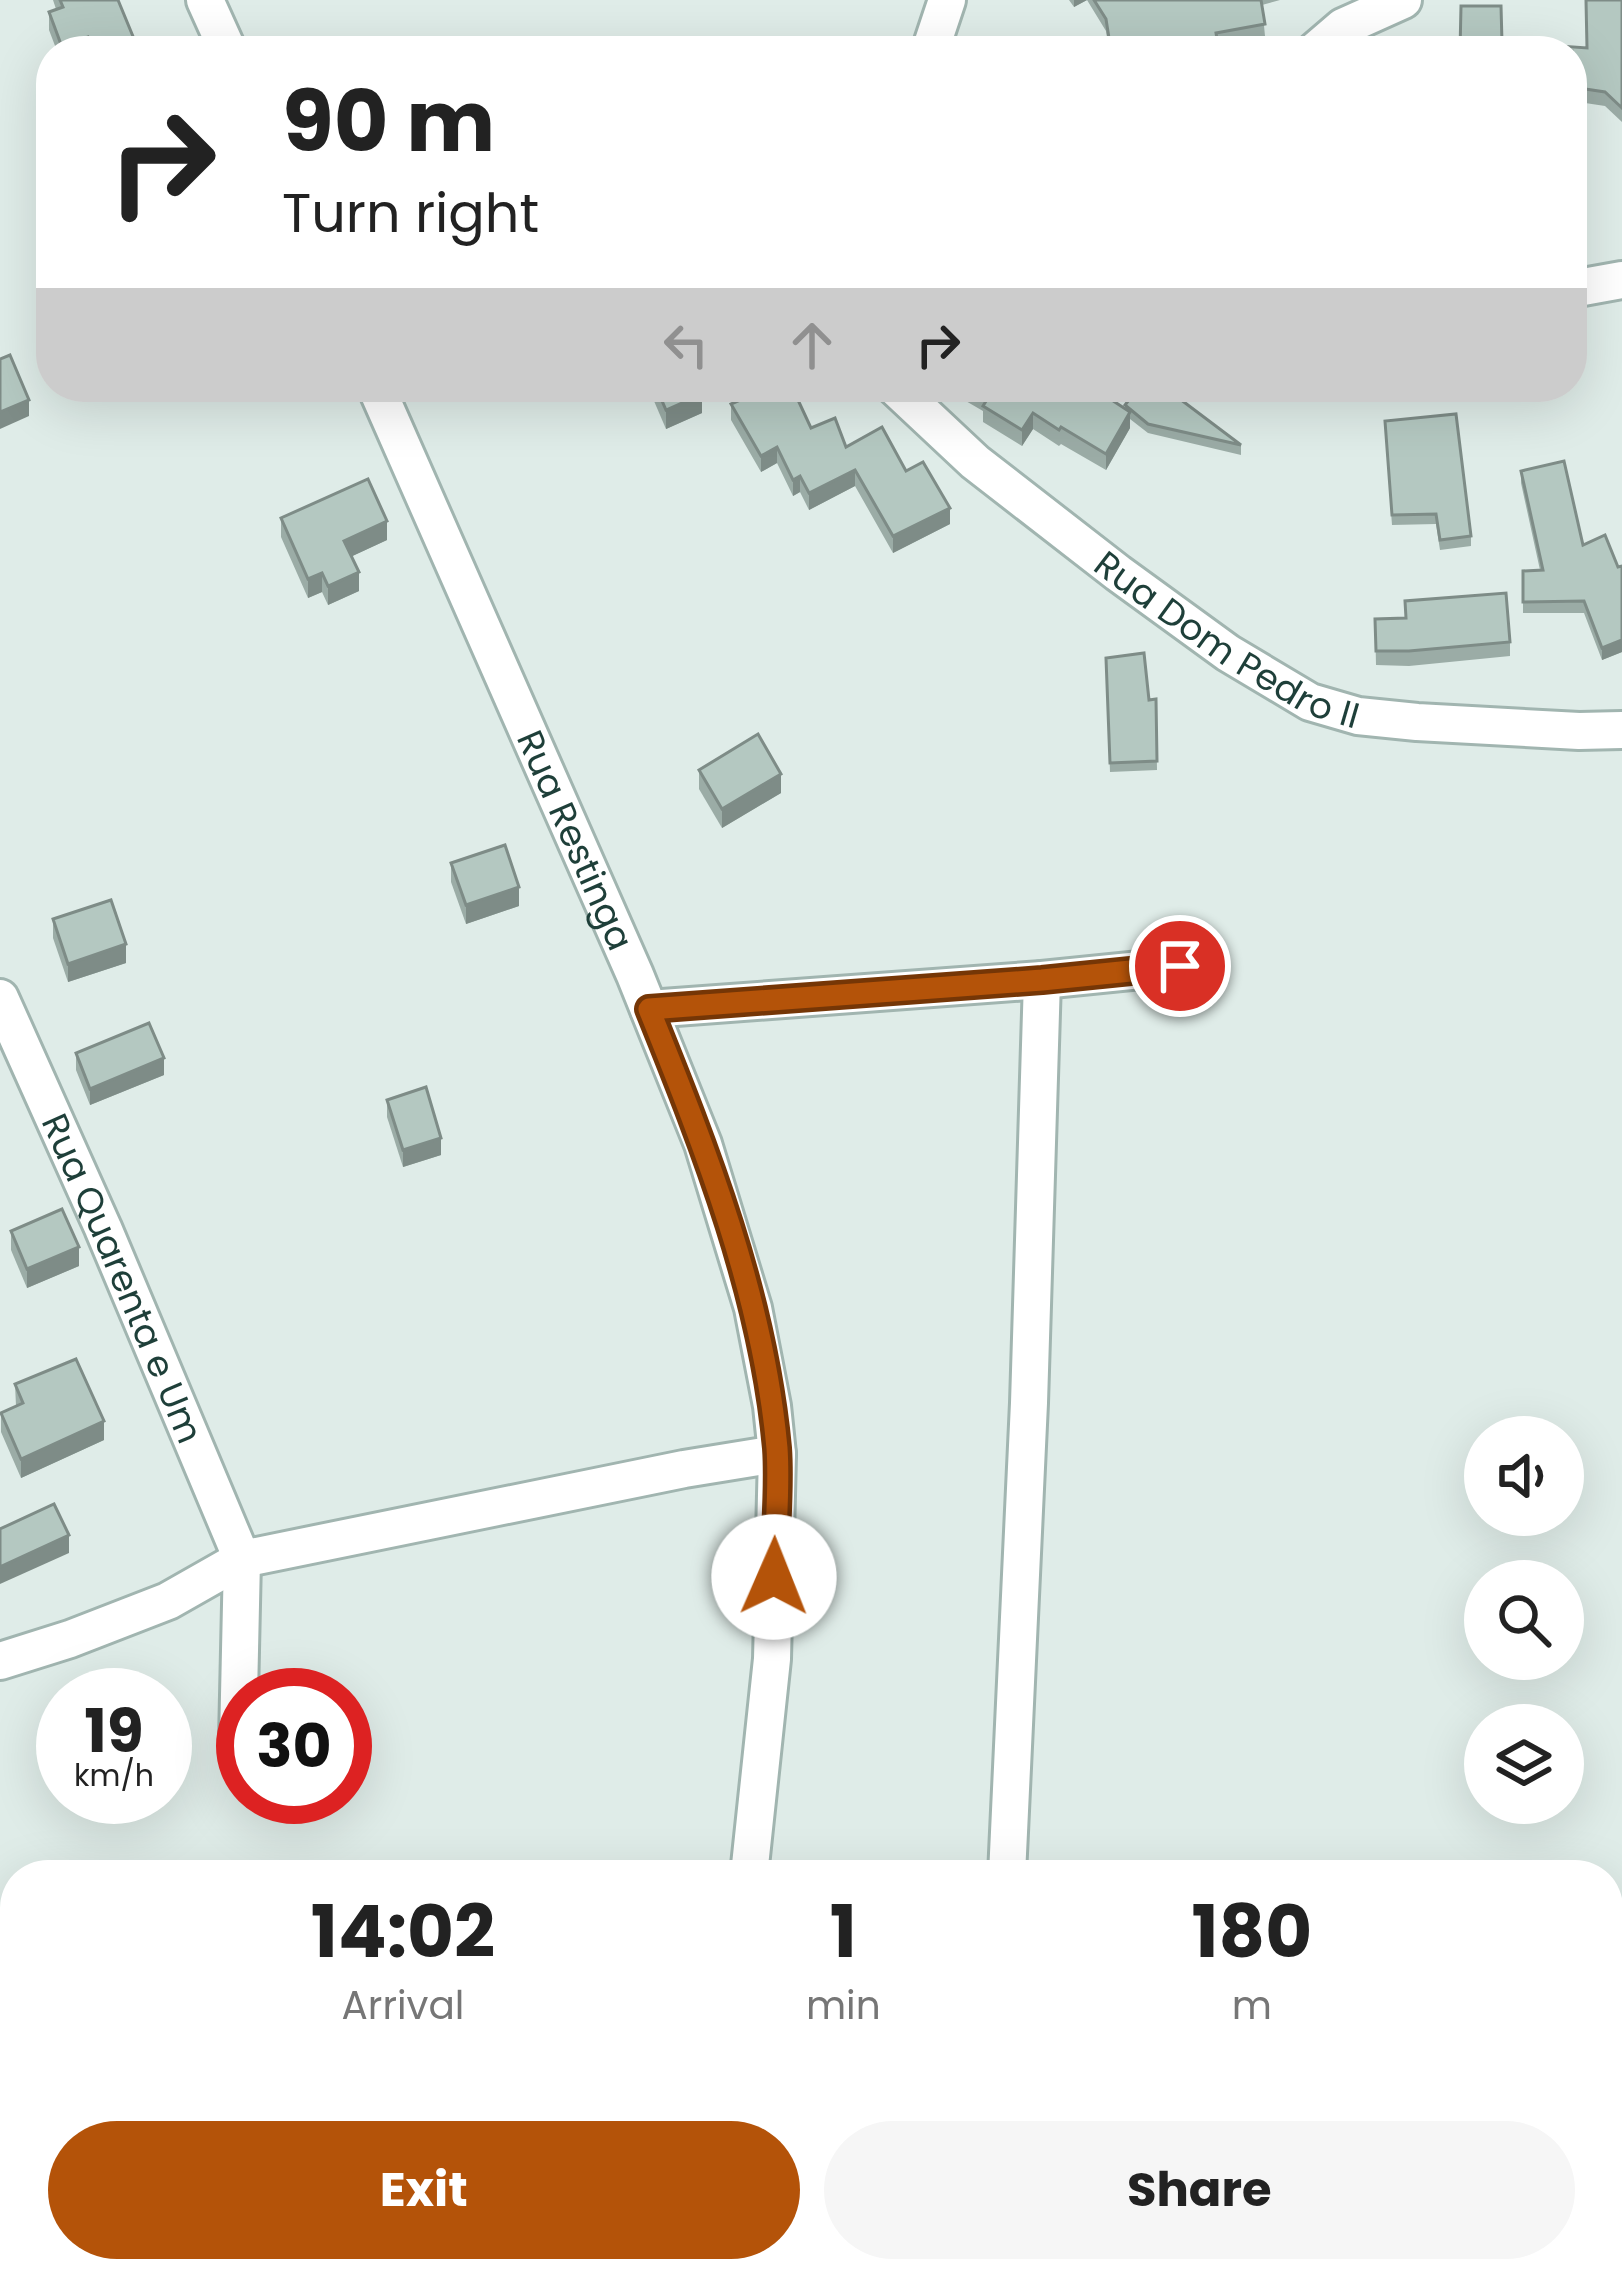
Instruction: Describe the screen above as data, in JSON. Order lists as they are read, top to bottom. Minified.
{"streets":{"street":["Rua Dom Pedro II","Rua Restinga","Rua Quarenta e Um"]},"page":{"turn":["90 m","Turn right"],"speed":"19 km/h","limit":"30","eta":["14:02","Arrival","1","min","180","m"],"buttons":["Exit","Share"]}}
